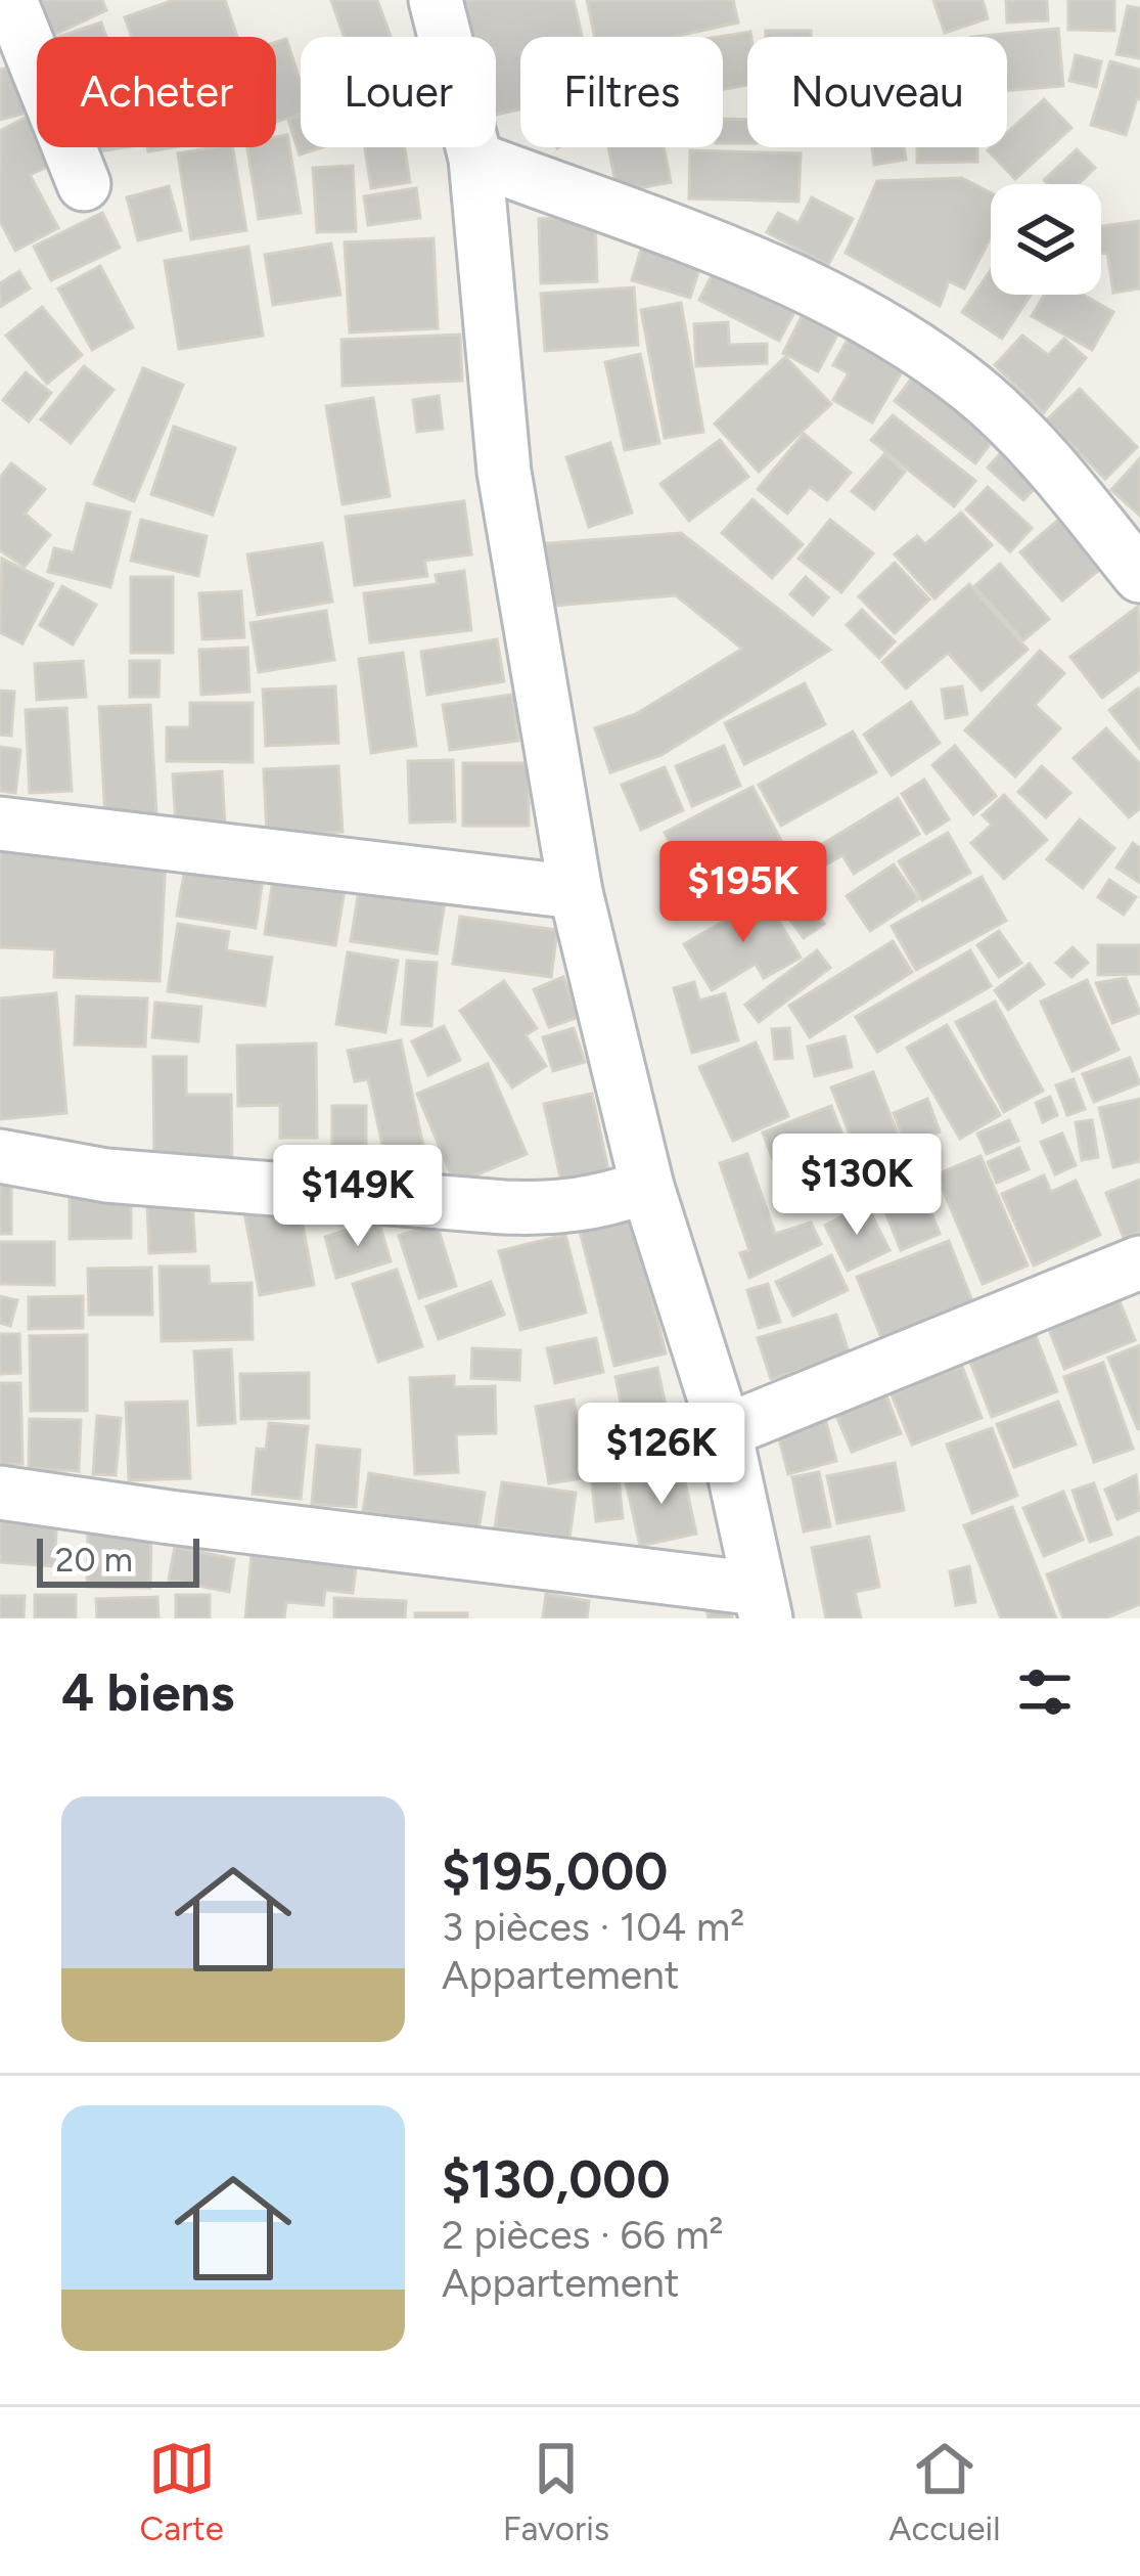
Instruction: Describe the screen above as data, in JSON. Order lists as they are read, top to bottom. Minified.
{"scale_bar":"20 m","page":{"chip":["Acheter","Louer","Filtres","Nouveau"],"price":["$195K","$130K","$149K","$126K"],"scale":"20 m","heading":"4 biens","list":[{"name":"$195,000","note":"3 pièces · 104 m² · Appartement"},{"name":"$130,000","note":"2 pièces · 66 m² · Appartement"}],"tabs":["Carte","Favoris","Accueil"]}}
